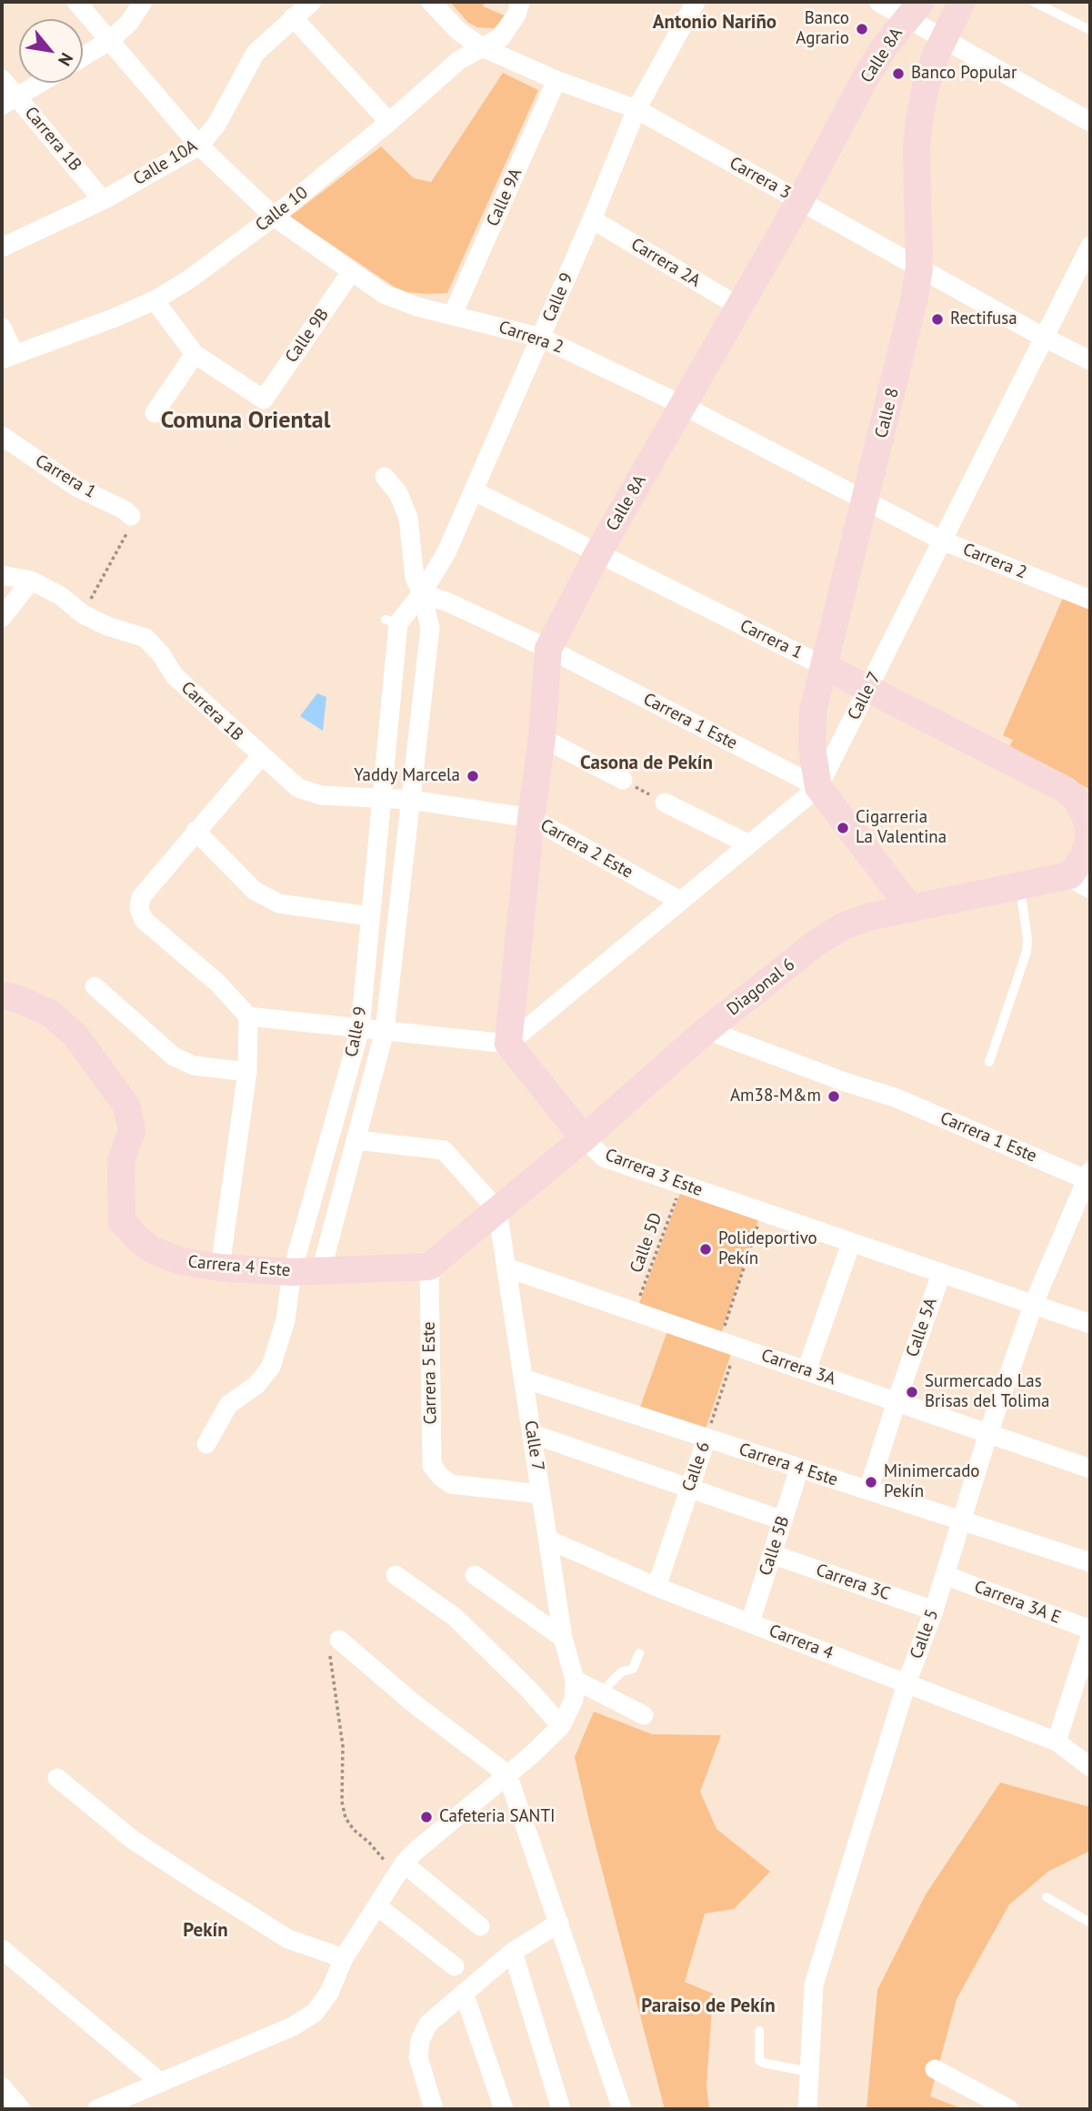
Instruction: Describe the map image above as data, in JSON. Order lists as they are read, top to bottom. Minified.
{"streets":{"main road":["Calle 8A","Calle 8","Carrera 1","Carrera 1 Este","Diagonal 6","Carrera 3 Este","Carrera 4 Este"],"street":["Carrera 1B","Calle 10A","Carrera 3","Calle 9A","Calle 10","Carrera 2A","Calle 9","Calle 9B","Carrera 2","Calle 7","Carrera 2 Este","Calle 5A","Carrera 3A","Carrera 5 Este","Calle 6","Calle 5B","Carrera 3C","Carrera 3A E","Calle 5","Carrera 4"],"path":["Calle 5D"]},"crossings":[["Calle 8A","Carrera 3"],["Calle 8A","Carrera 2A"],["Calle 8A","Carrera 2"],["Calle 8A","Carrera 1"],["Calle 8A","Calle 7"],["Calle 8A","Carrera 1 Este"],["Calle 8A","Carrera 2 Este"],["Calle 8A","Carrera 3 Este"],["Carrera 1B","Calle 10A"],["Carrera 1B","Calle 9"],["Carrera 1B","Carrera 2 Este"],["Calle 10A","Carrera 2"],["Carrera 3","Calle 9A"],["Carrera 3","Calle 10"],["Carrera 3","Calle 9"],["Carrera 3","Calle 8"],["Carrera 3","Calle 7"],["Calle 9A","Carrera 2"],["Calle 10","Carrera 2"],["Carrera 2A","Calle 9"],["Calle 9","Carrera 2"],["Calle 9","Carrera 1"],["Calle 9","Carrera 1 Este"],["Calle 9","Carrera 2 Este"],["Calle 9","Carrera 4 Este"],["Calle 9B","Carrera 2"],["Carrera 2","Calle 8"],["Carrera 2","Calle 7"],["Calle 8","Carrera 1"],["Calle 8","Calle 7"],["Calle 8","Carrera 1 Este"],["Carrera 1","Calle 7"],["Carrera 1","Diagonal 6"],["Calle 7","Carrera 1 Este"],["Calle 7","Carrera 2 Este"],["Calle 7","Diagonal 6"],["Calle 7","Carrera 3 Este"],["Calle 7","Carrera 4 Este"],["Calle 7","Carrera 3A"],["Calle 7","Carrera 5 Este"],["Calle 7","Carrera 4"],["Carrera 1 Este","Diagonal 6"],["Carrera 1 Este","Calle 5"],["Diagonal 6","Carrera 3 Este"],["Diagonal 6","Carrera 4 Este"],["Diagonal 6","Carrera 5 Este"],["Carrera 3 Este","Calle 5D"],["Carrera 3 Este","Calle 5A"],["Carrera 3 Este","Calle 6"],["Carrera 3 Este","Calle 5"],["Calle 5D","Carrera 3A"],["Carrera 4 Este","Calle 5A"],["Carrera 4 Este","Carrera 5 Este"],["Carrera 4 Este","Calle 6"],["Carrera 4 Este","Calle 5B"],["Carrera 4 Este","Calle 5"],["Calle 5A","Carrera 3A"],["Carrera 3A","Calle 6"],["Carrera 3A","Calle 5"],["Calle 6","Carrera 4"],["Calle 5B","Carrera 3C"],["Calle 5B","Carrera 4"],["Carrera 3C","Calle 5"],["Carrera 3A E","Calle 5"],["Calle 5","Carrera 4"]],"districts":["Antonio Nariño","Comuna Oriental","Casona de Pekín","Pekín","Paraiso de Pekín"],"places":["Banco Agrario","Banco Popular","Rectifusa","Yaddy Marcela","Cigarreria La Valentina","Am38-M&m","Polideportivo Pekín","Surmercado Las Brisas del Tolima","Minimercado Pekín","Cafeteria SANTI"],"north":"bottom right"}
